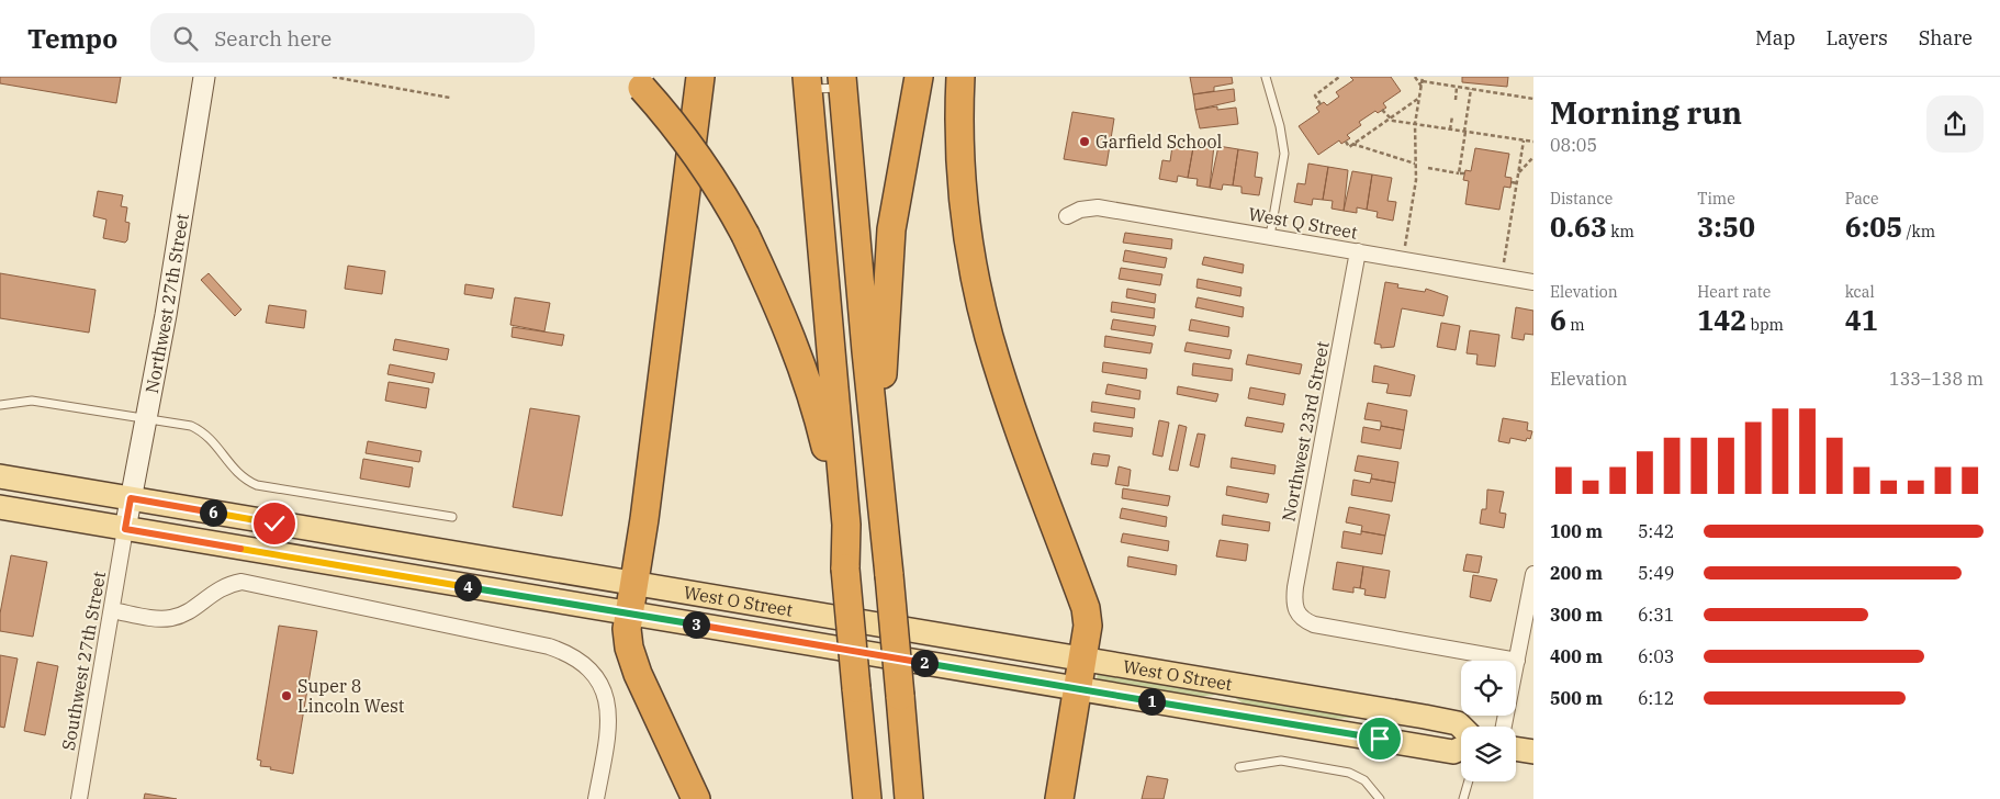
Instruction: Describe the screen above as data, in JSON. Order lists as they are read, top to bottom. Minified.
{"streets":{"main road":["West O Street"],"street":["West Q Street","Northwest 27th Street","Northwest 23rd Street","Southwest 27th Street"]},"crossings":[["West Q Street","Northwest 23rd Street"],["Northwest 27th Street","West O Street"],["Northwest 27th Street","Southwest 27th Street"],["West O Street","Southwest 27th Street"]],"places":["Garfield School","Super 8 Lincoln West"],"page":{"header":"Tempo","search":"Search here","nav":["Map","Layers","Share"],"heading":["Morning run","08:05"],"stats":[["Distance","0.63 km"],["Time","3:50"],["Pace","6:05 /km"],["Elevation","6 m"],["Heart rate","142 bpm"],["kcal","41"]],"chart":["Elevation","133–138 m"],"pins":["6","4","3","2","1"],"list":[{"name":"100 m","note":"5:42"},{"name":"200 m","note":"5:49"},{"name":"300 m","note":"6:31"},{"name":"400 m","note":"6:03"},{"name":"500 m","note":"6:12"}]}}
